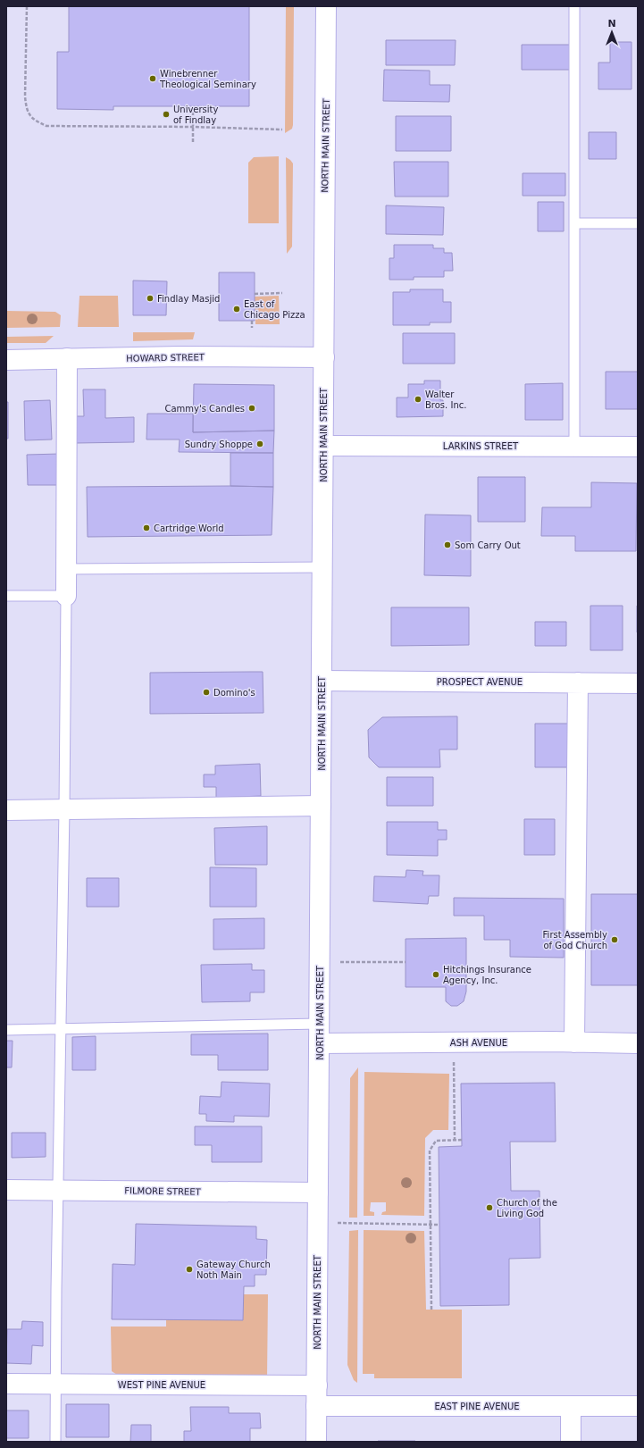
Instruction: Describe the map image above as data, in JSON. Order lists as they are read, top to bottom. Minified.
{"streets":{"street":["NORTH MAIN STREET","HOWARD STREET","LARKINS STREET","PROSPECT AVENUE","ASH AVENUE","FILMORE STREET","WEST PINE AVENUE","EAST PINE AVENUE"]},"crossings":[["NORTH MAIN STREET","HOWARD STREET"],["NORTH MAIN STREET","LARKINS STREET"],["NORTH MAIN STREET","PROSPECT AVENUE"],["NORTH MAIN STREET","ASH AVENUE"],["NORTH MAIN STREET","FILMORE STREET"],["NORTH MAIN STREET","WEST PINE AVENUE"],["NORTH MAIN STREET","EAST PINE AVENUE"]],"places":["Winebrenner Theological Seminary","University of Findlay","Findlay Masjid","East of Chicago Pizza","Walter Bros. Inc.","Cammy's Candles","Sundry Shoppe","Cartridge World","Som Carry Out","Domino's","First Assembly of God Church","Hitchings Insurance Agency, Inc.","Church of the Living God","Gateway Church Noth Main"],"north":"top"}
